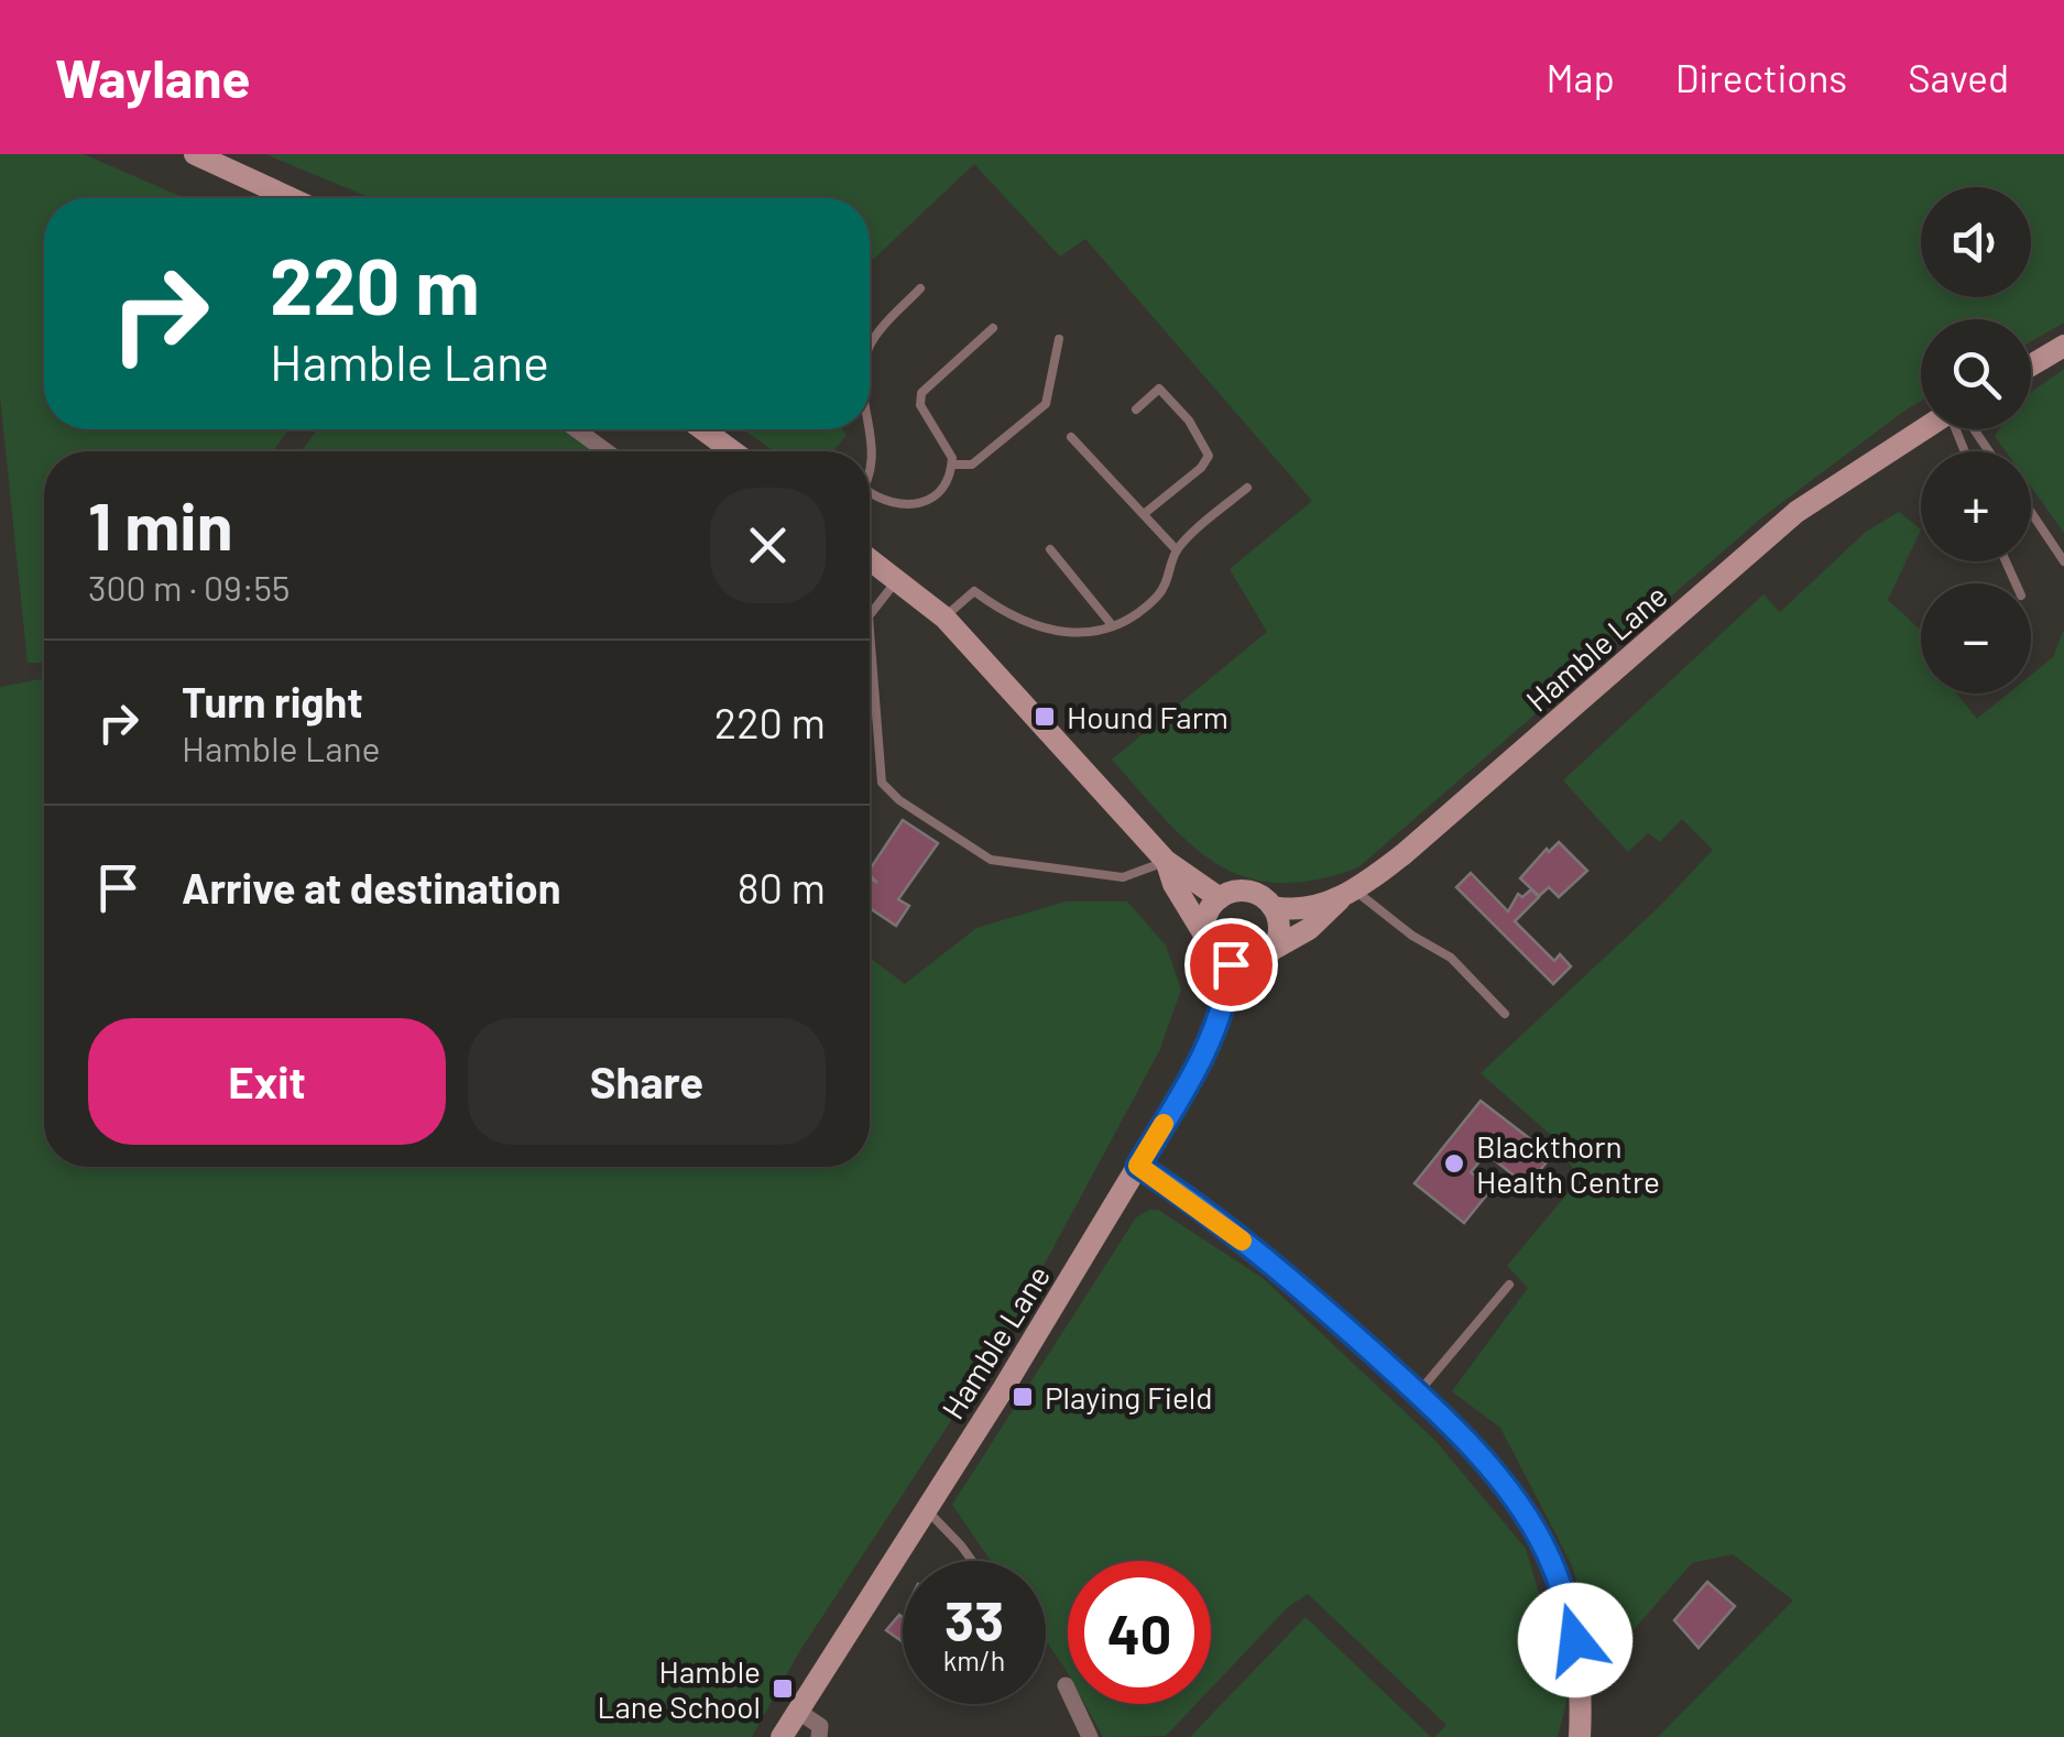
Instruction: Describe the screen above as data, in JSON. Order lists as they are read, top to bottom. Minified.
{"streets":{"main road":["Hamble Lane"]},"places":{"transit":["Hound Farm","Playing Field","Hamble Lane School"],"other":["Blackthorn Health Centre"]},"page":{"header":"Waylane","nav":["Map","Directions","Saved"],"map_buttons":["+","−"],"turn":["220 m","Hamble Lane"],"heading":["1 min","300 m · 09:55"],"list":[{"name":"Turn right","note":"Hamble Lane","value":"220 m"},{"name":"Arrive at destination","value":"80 m"}],"buttons":["Exit","Share"],"speed":"33 km/h","limit":"40"}}
